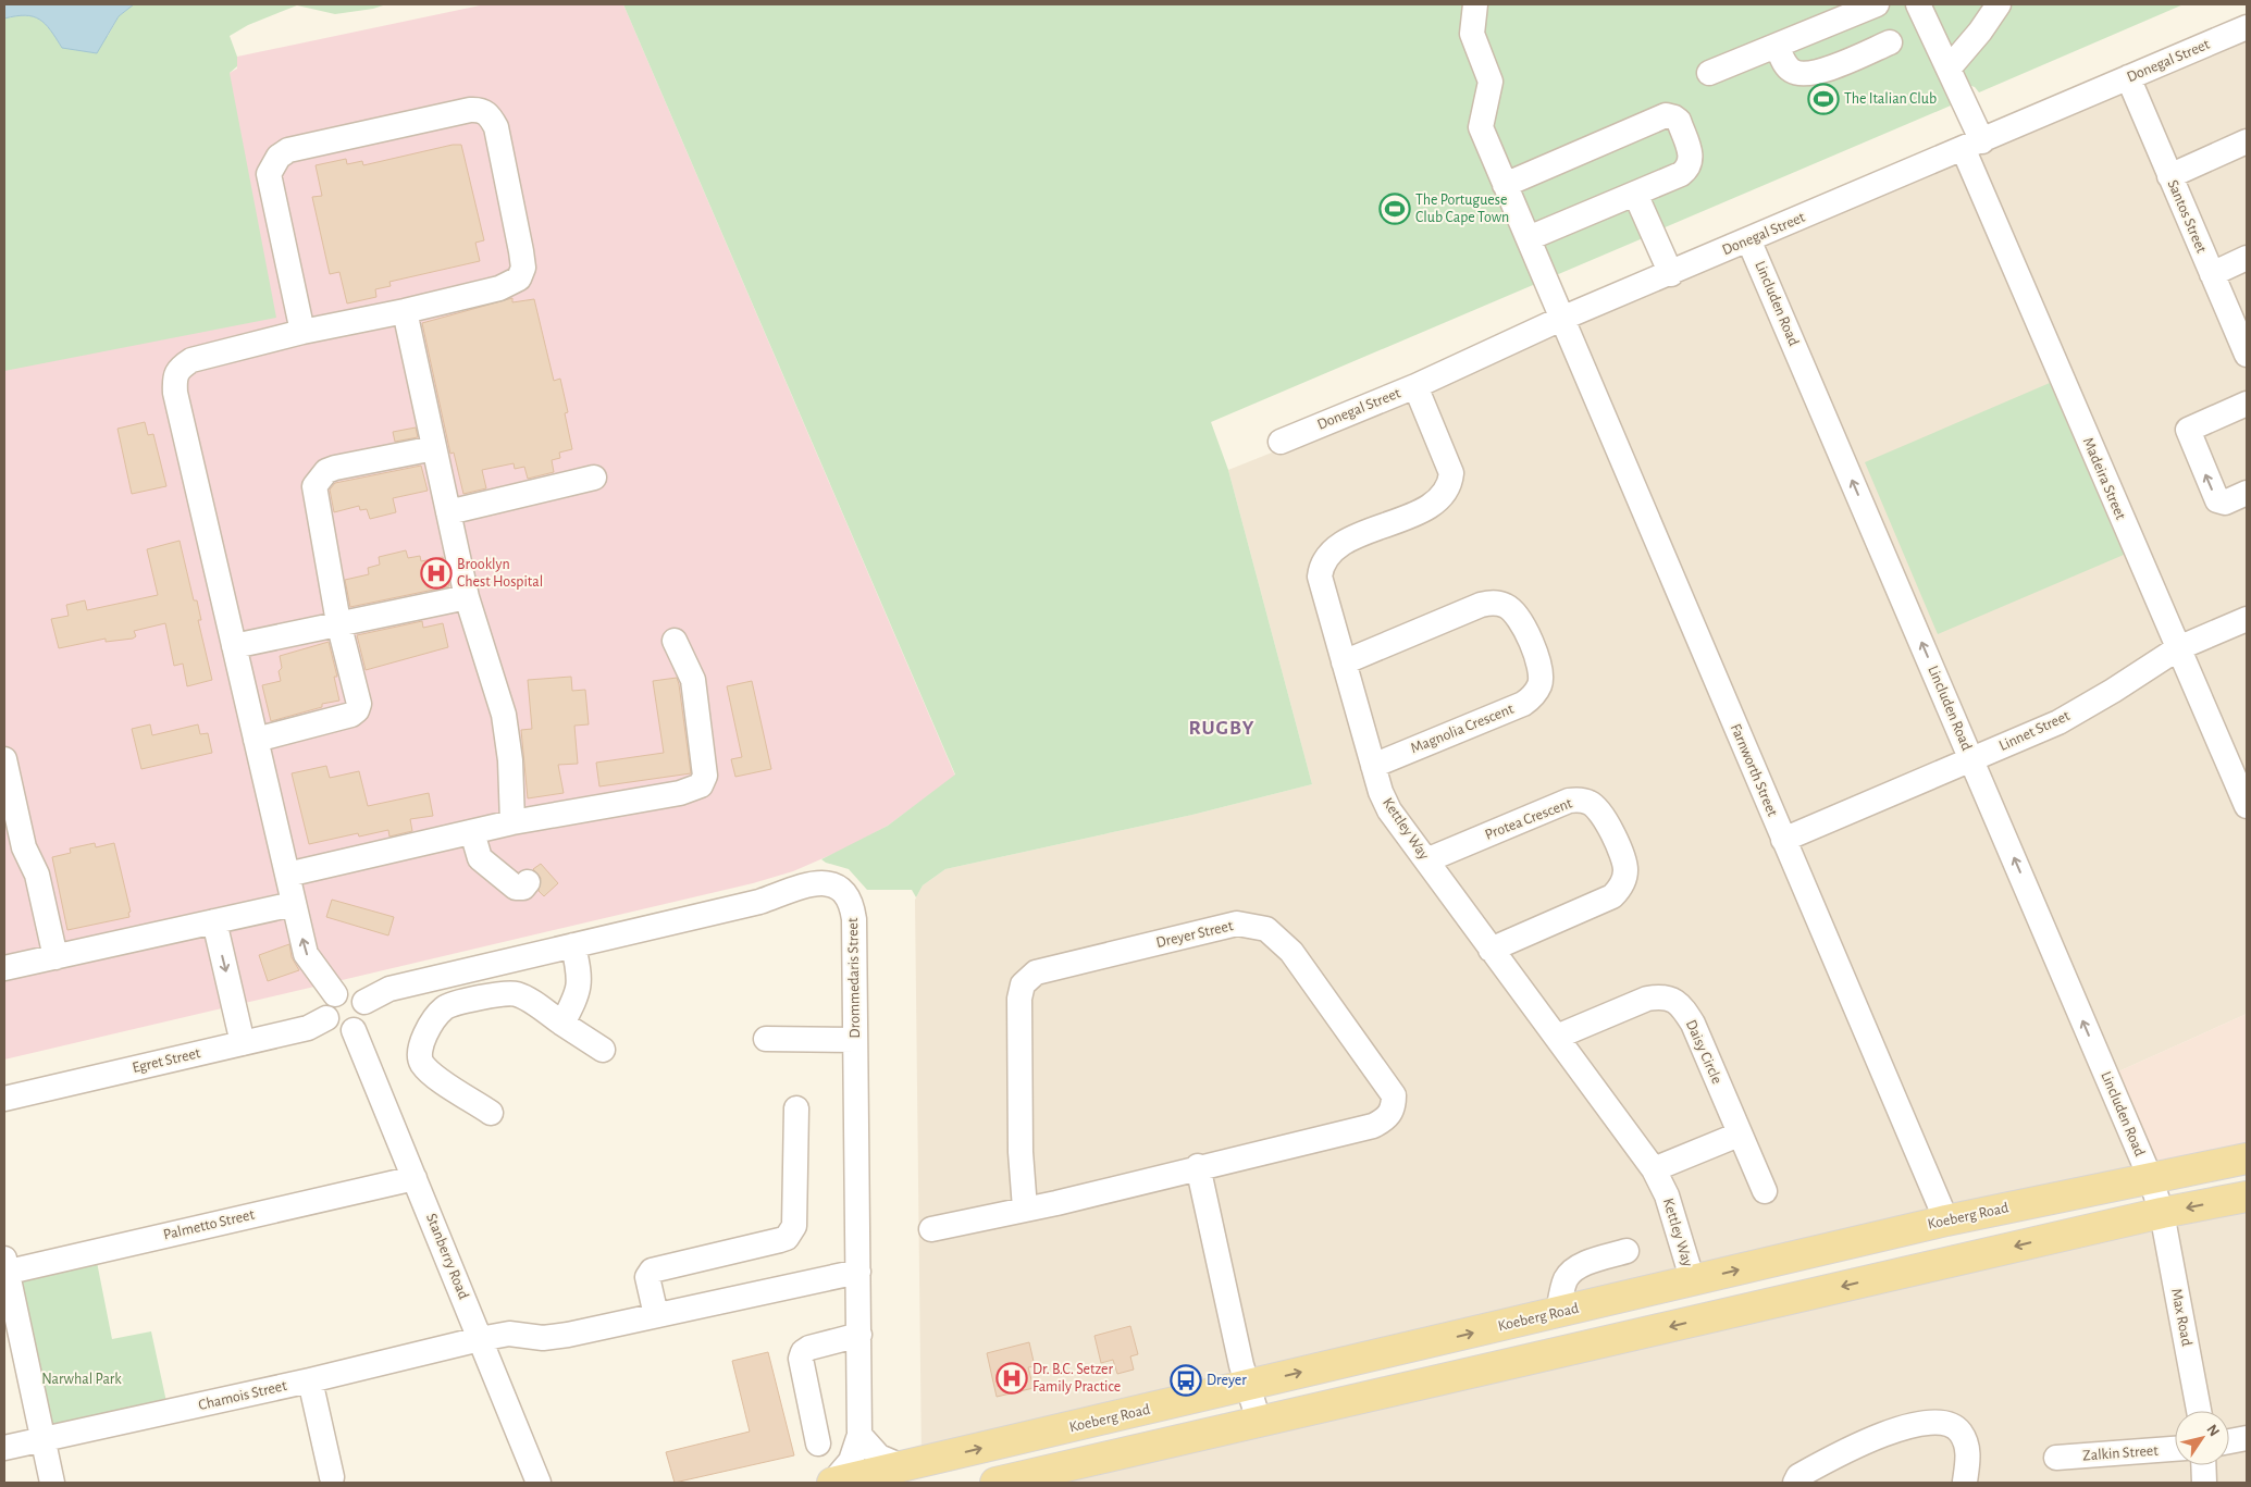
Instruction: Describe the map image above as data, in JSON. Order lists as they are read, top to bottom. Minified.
{"streets":{"main road":["Koeberg Road"],"street":["Donegal Street","Santos Street","Lincluden Road","Madeira Street","Magnolia Crescent","Linnet Street","Farnworth Street","Protea Crescent","Kettley Way","Dreyer Street","Drommedaris Street","Daisy Circle","Egret Street","Palmetto Street","Stanberry Road","Max Road","Chamois Street","Zalkin Street"]},"crossings":[["Donegal Street","Santos Street"],["Donegal Street","Lincluden Road"],["Donegal Street","Madeira Street"],["Donegal Street","Farnworth Street"],["Donegal Street","Kettley Way"],["Lincluden Road","Linnet Street"],["Lincluden Road","Koeberg Road"],["Lincluden Road","Max Road"],["Madeira Street","Linnet Street"],["Magnolia Crescent","Kettley Way"],["Linnet Street","Farnworth Street"],["Farnworth Street","Koeberg Road"],["Protea Crescent","Kettley Way"],["Kettley Way","Daisy Circle"],["Kettley Way","Koeberg Road"],["Drommedaris Street","Egret Street"],["Drommedaris Street","Koeberg Road"],["Drommedaris Street","Stanberry Road"],["Drommedaris Street","Chamois Street"],["Egret Street","Stanberry Road"],["Palmetto Street","Stanberry Road"],["Stanberry Road","Chamois Street"]],"one_way":["Lincluden Road"],"districts":["RUGBY"],"parks":["Narwhal Park"],"places":{"sports":["The Italian Club","The Portuguese Club Cape Town"],"hospital":["Brooklyn Chest Hospital","Dr. B.C. Setzer Family Practice"],"bus stop":["Dreyer"]},"north":"top right"}
